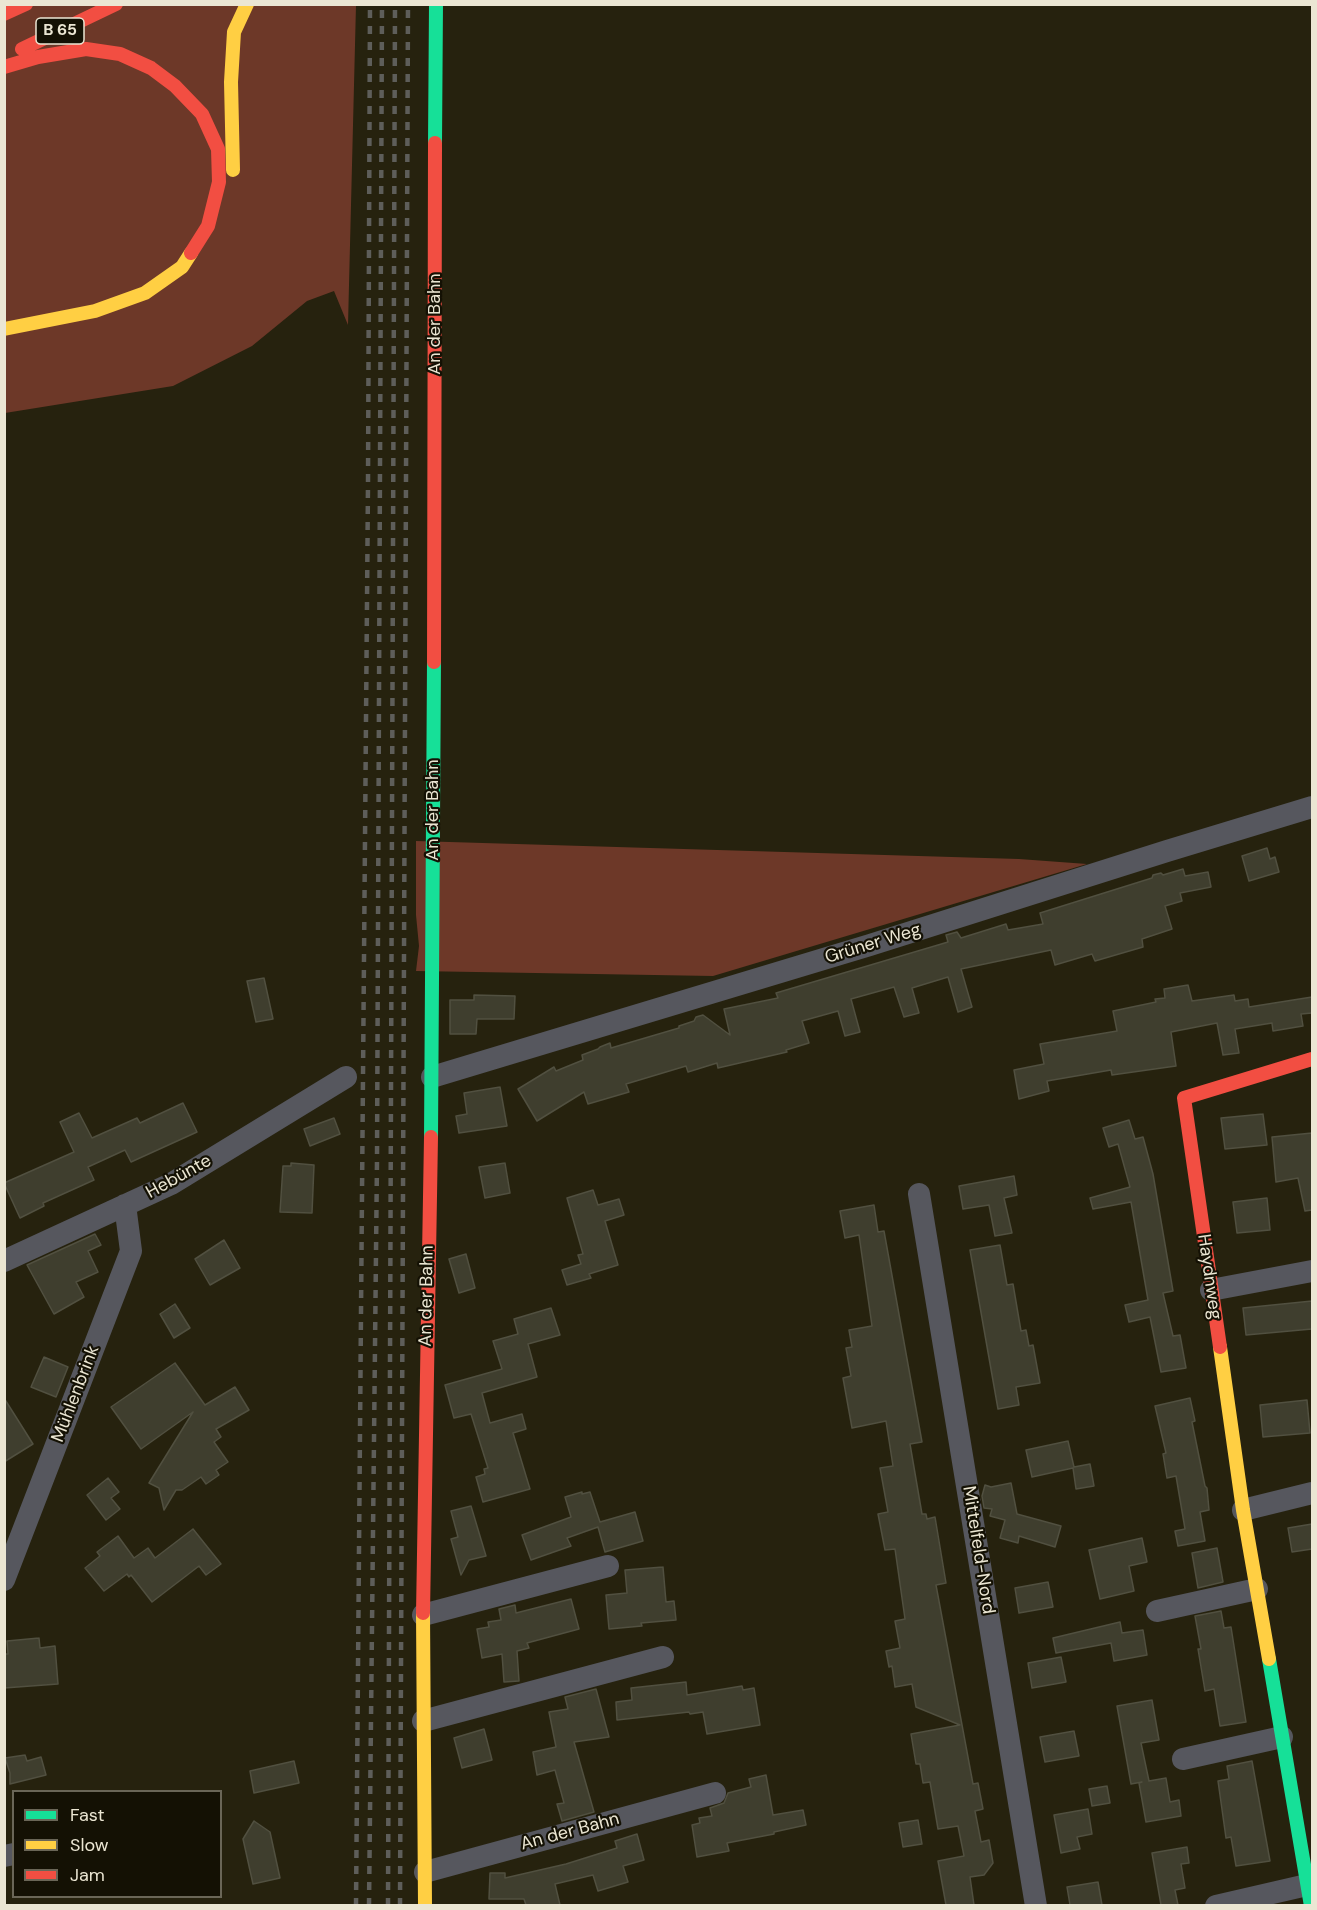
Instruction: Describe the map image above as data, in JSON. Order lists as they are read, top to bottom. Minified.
{"streets":{"main road":["B 65","An der Bahn","Haydnweg"],"street":["Grüner Weg","Hebünte","Mühlenbrink","Mittelfeld-Nord"]},"crossings":[["An der Bahn","Grüner Weg"],["Hebünte","Mühlenbrink"]],"legend":["Fast","Slow","Jam"]}
